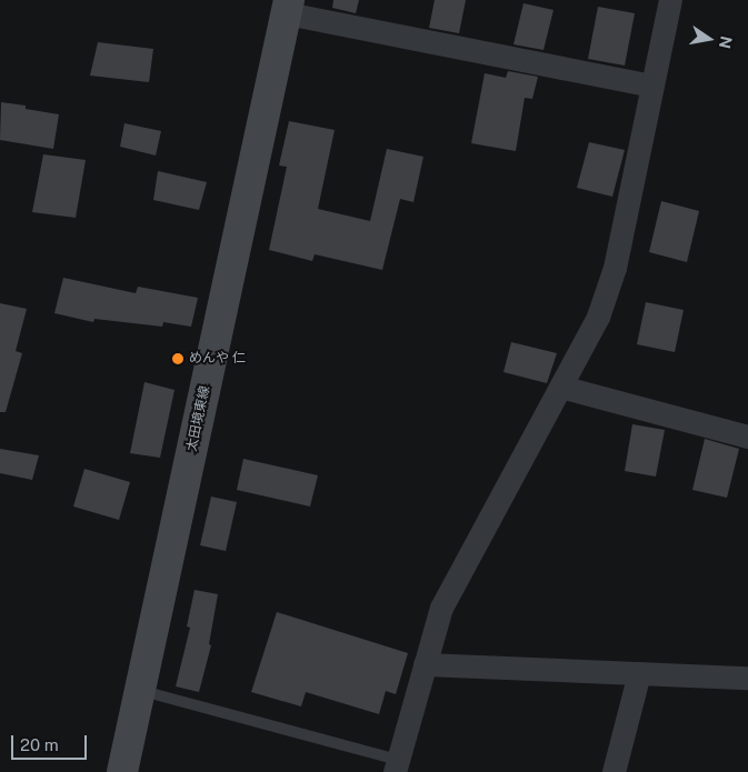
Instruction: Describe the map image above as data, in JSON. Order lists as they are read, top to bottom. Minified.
{"streets":{"main road":["太田境東線"]},"places":["めんや 仁"],"scale_bar":"20 m","north":"right"}
